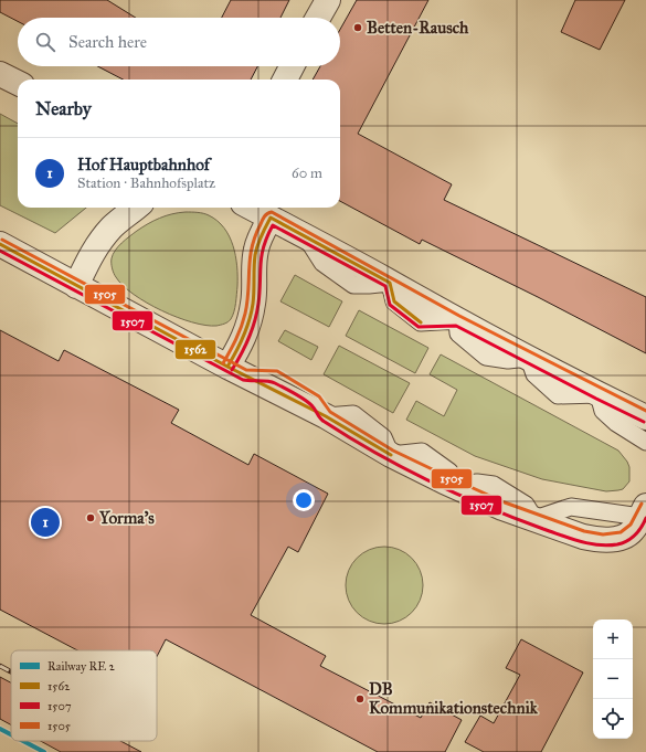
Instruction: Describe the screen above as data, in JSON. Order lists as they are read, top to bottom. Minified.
{"places":["Betten-Rausch","Yorma's","DB Kommunikationstechnik"],"lines":["transit line 1505","transit line 1562","transit line 1507"],"legend":["Railway RE 2","1562","1507","1505"],"page":{"search":"Search here","heading":"Nearby","list":[{"mark":"1","name":"Hof Hauptbahnhof","note":"Station · Bahnhofsplatz","value":"60 m"}],"pins":"1","map_buttons":["+","−"]}}
